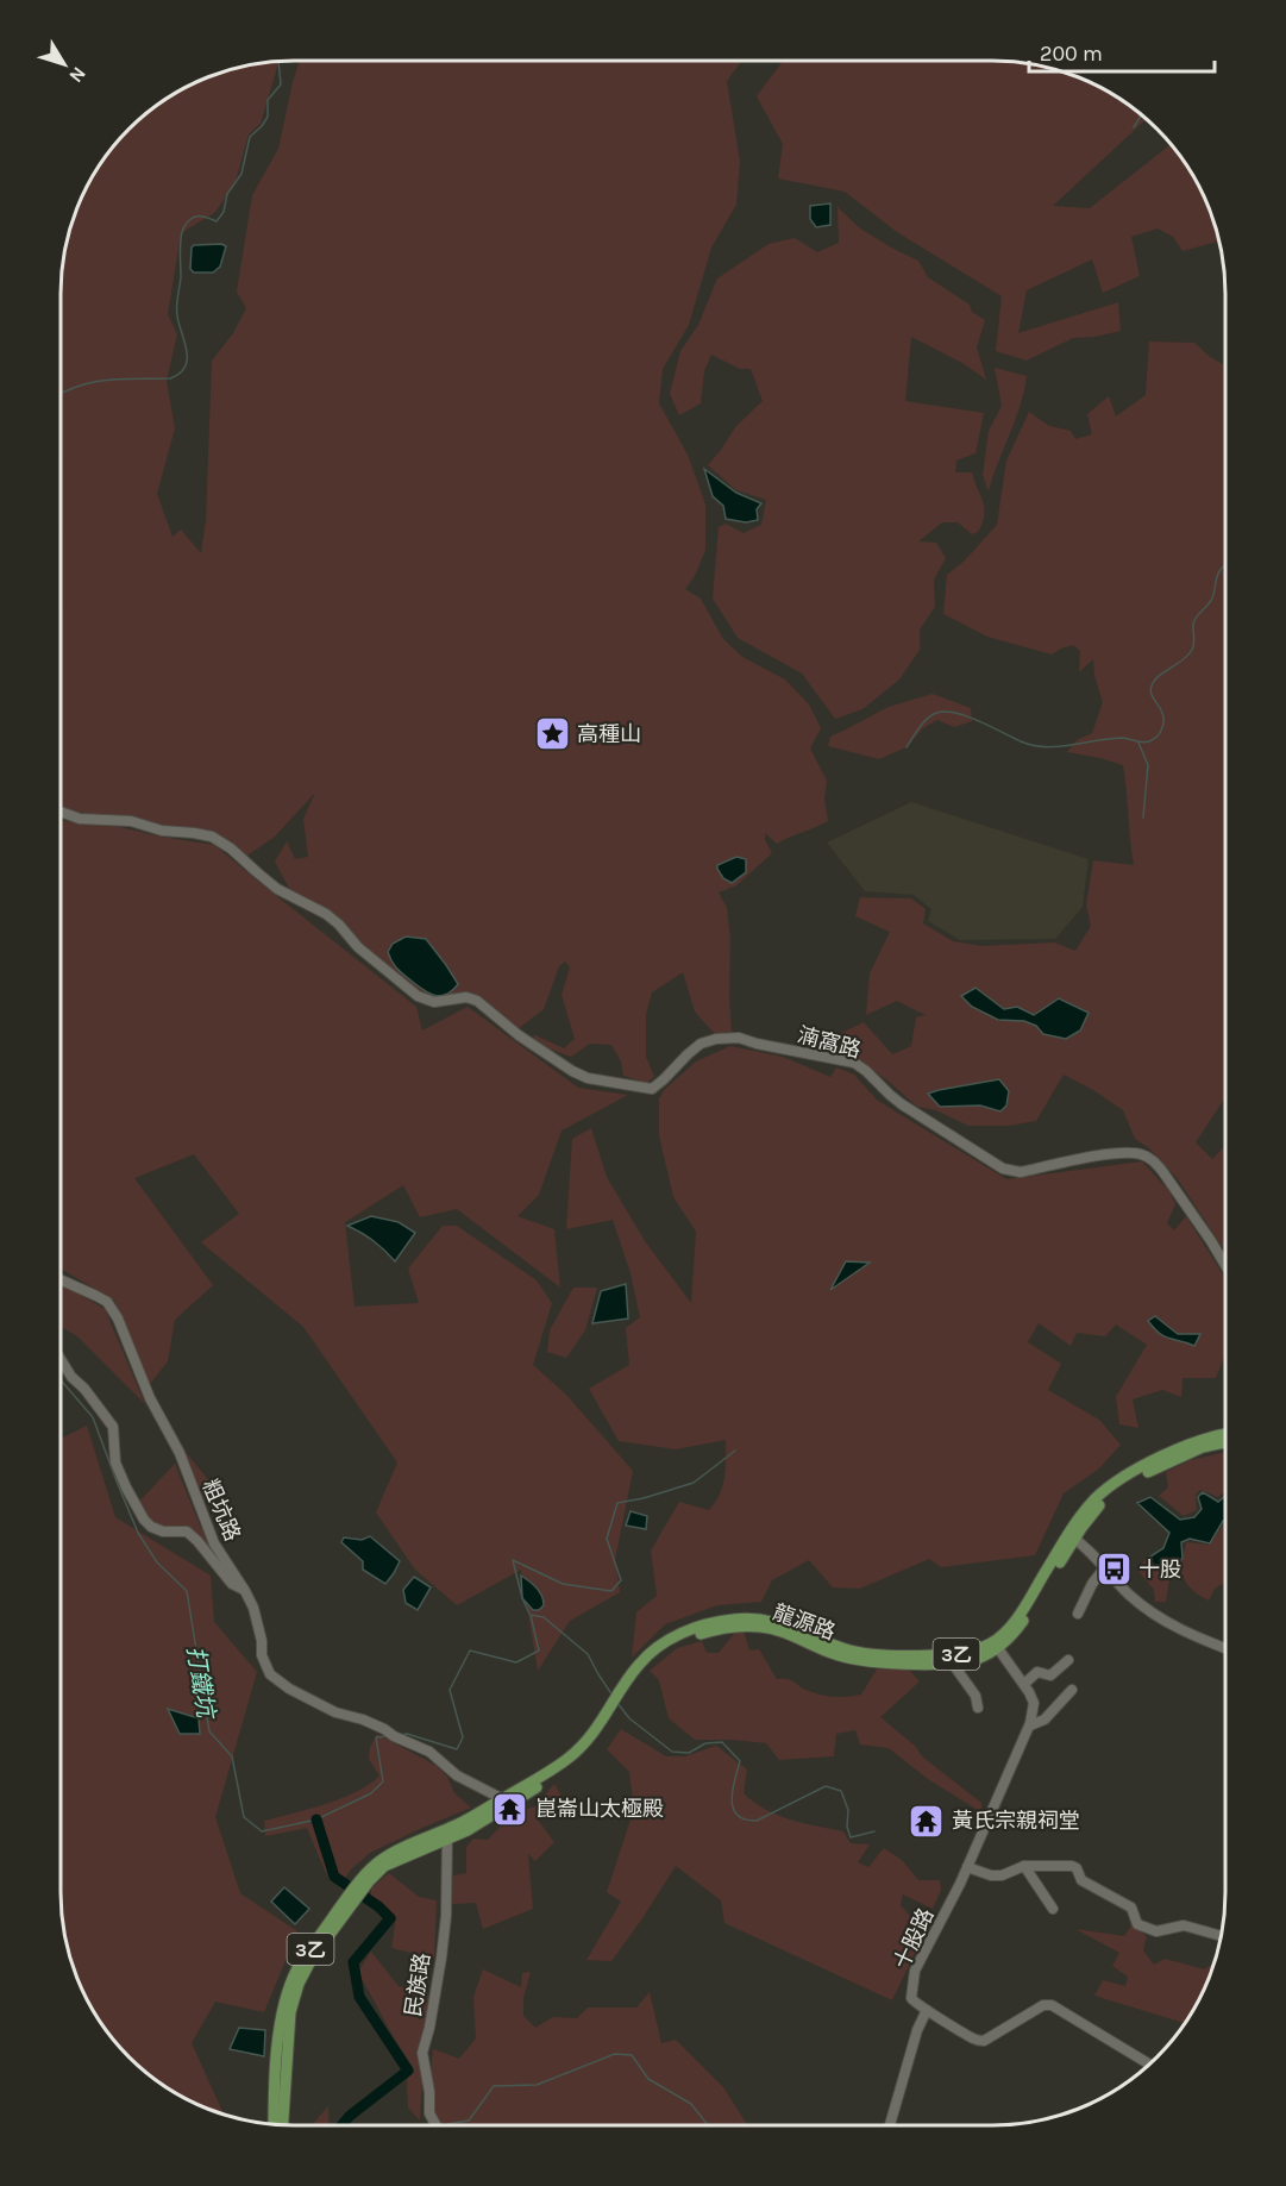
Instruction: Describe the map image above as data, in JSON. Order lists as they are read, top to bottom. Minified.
{"streets":{"main road":["龍源路","3乙"],"street":["湳窩路","粗坑路","十股路","民族路"]},"crossings":[["粗坑路","3乙"],["龍源路","3乙"],["龍源路","十股路"],["3乙","十股路"],["3乙","民族路"]],"water":["打鐵坑"],"places":{"place":["高種山"],"bus stop":["十股"],"temple":["崑崙山太極殿","黃氏宗親祠堂"]},"scale_bar":"200 m","north":"bottom right"}
